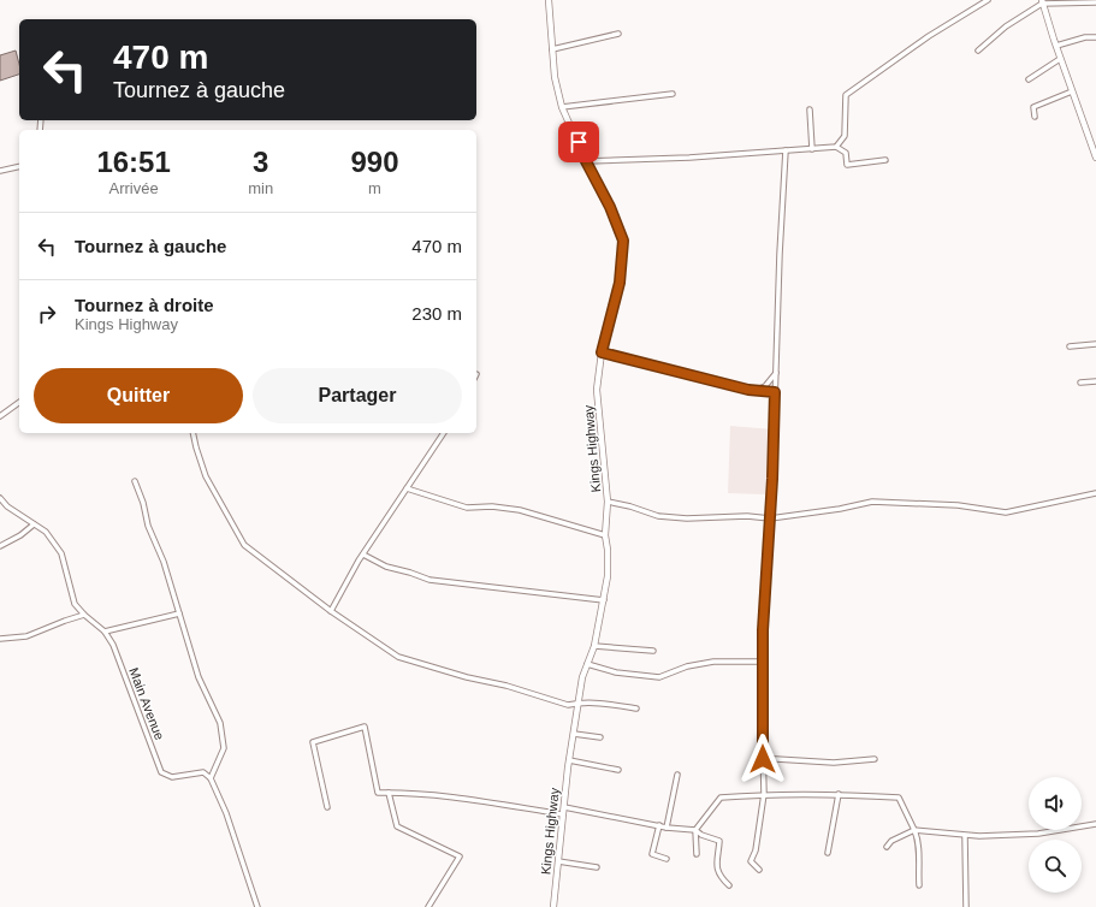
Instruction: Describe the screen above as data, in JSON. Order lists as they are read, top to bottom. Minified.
{"streets":{"street":["Kings Highway","Main Avenue"]},"page":{"turn":["470 m","Tournez à gauche"],"eta":["16:51","Arrivée","3","min","990","m"],"list":[{"name":"Tournez à gauche","value":"470 m"},{"name":"Tournez à droite","note":"Kings Highway","value":"230 m"}],"buttons":["Quitter","Partager"]}}
